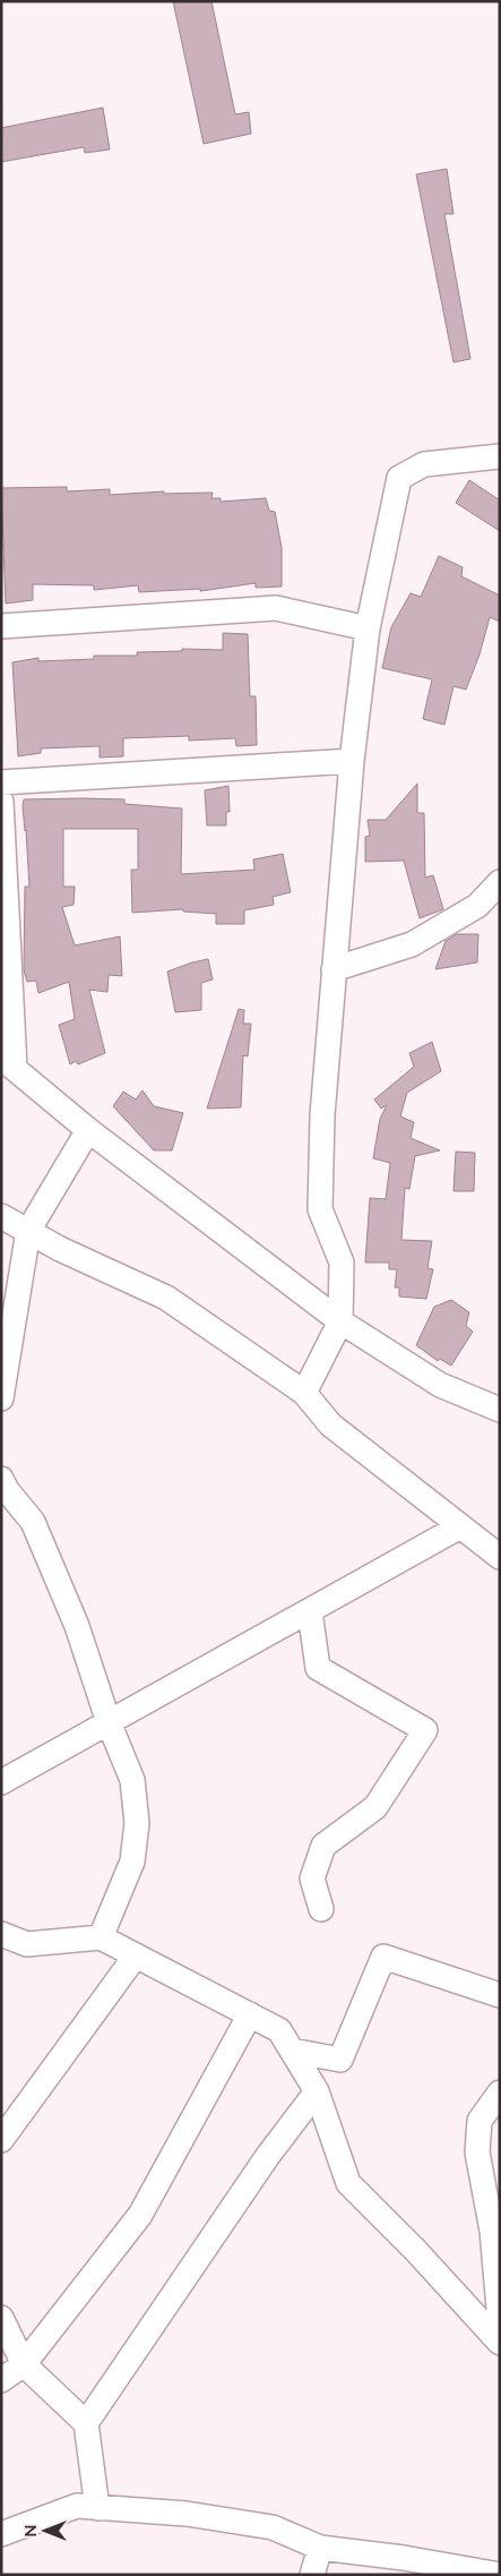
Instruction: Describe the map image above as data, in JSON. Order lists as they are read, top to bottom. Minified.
{"north":"left"}
